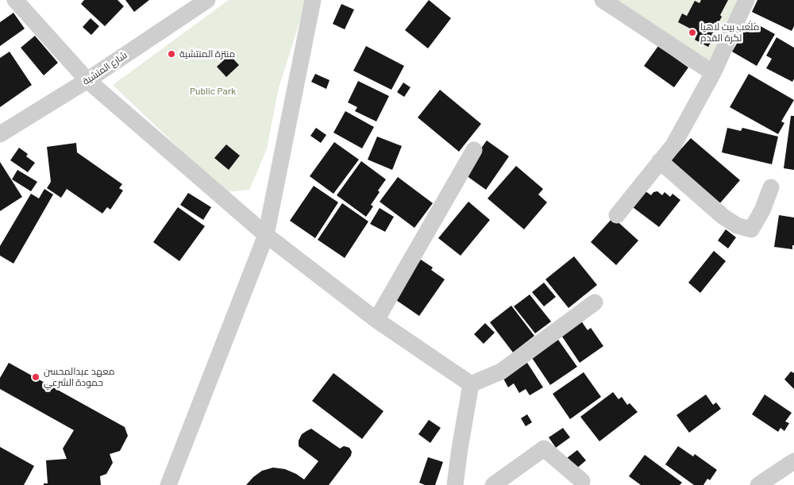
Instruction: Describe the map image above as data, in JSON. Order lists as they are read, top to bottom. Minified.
{"streets":{"street":["شارع المنشية"]},"parks":["Public Park"],"places":["ملعب بيت لاهيا لكرة القدم","منتزة المنتشية","معهد عبدالمحسن حمودة الشرعي"]}
